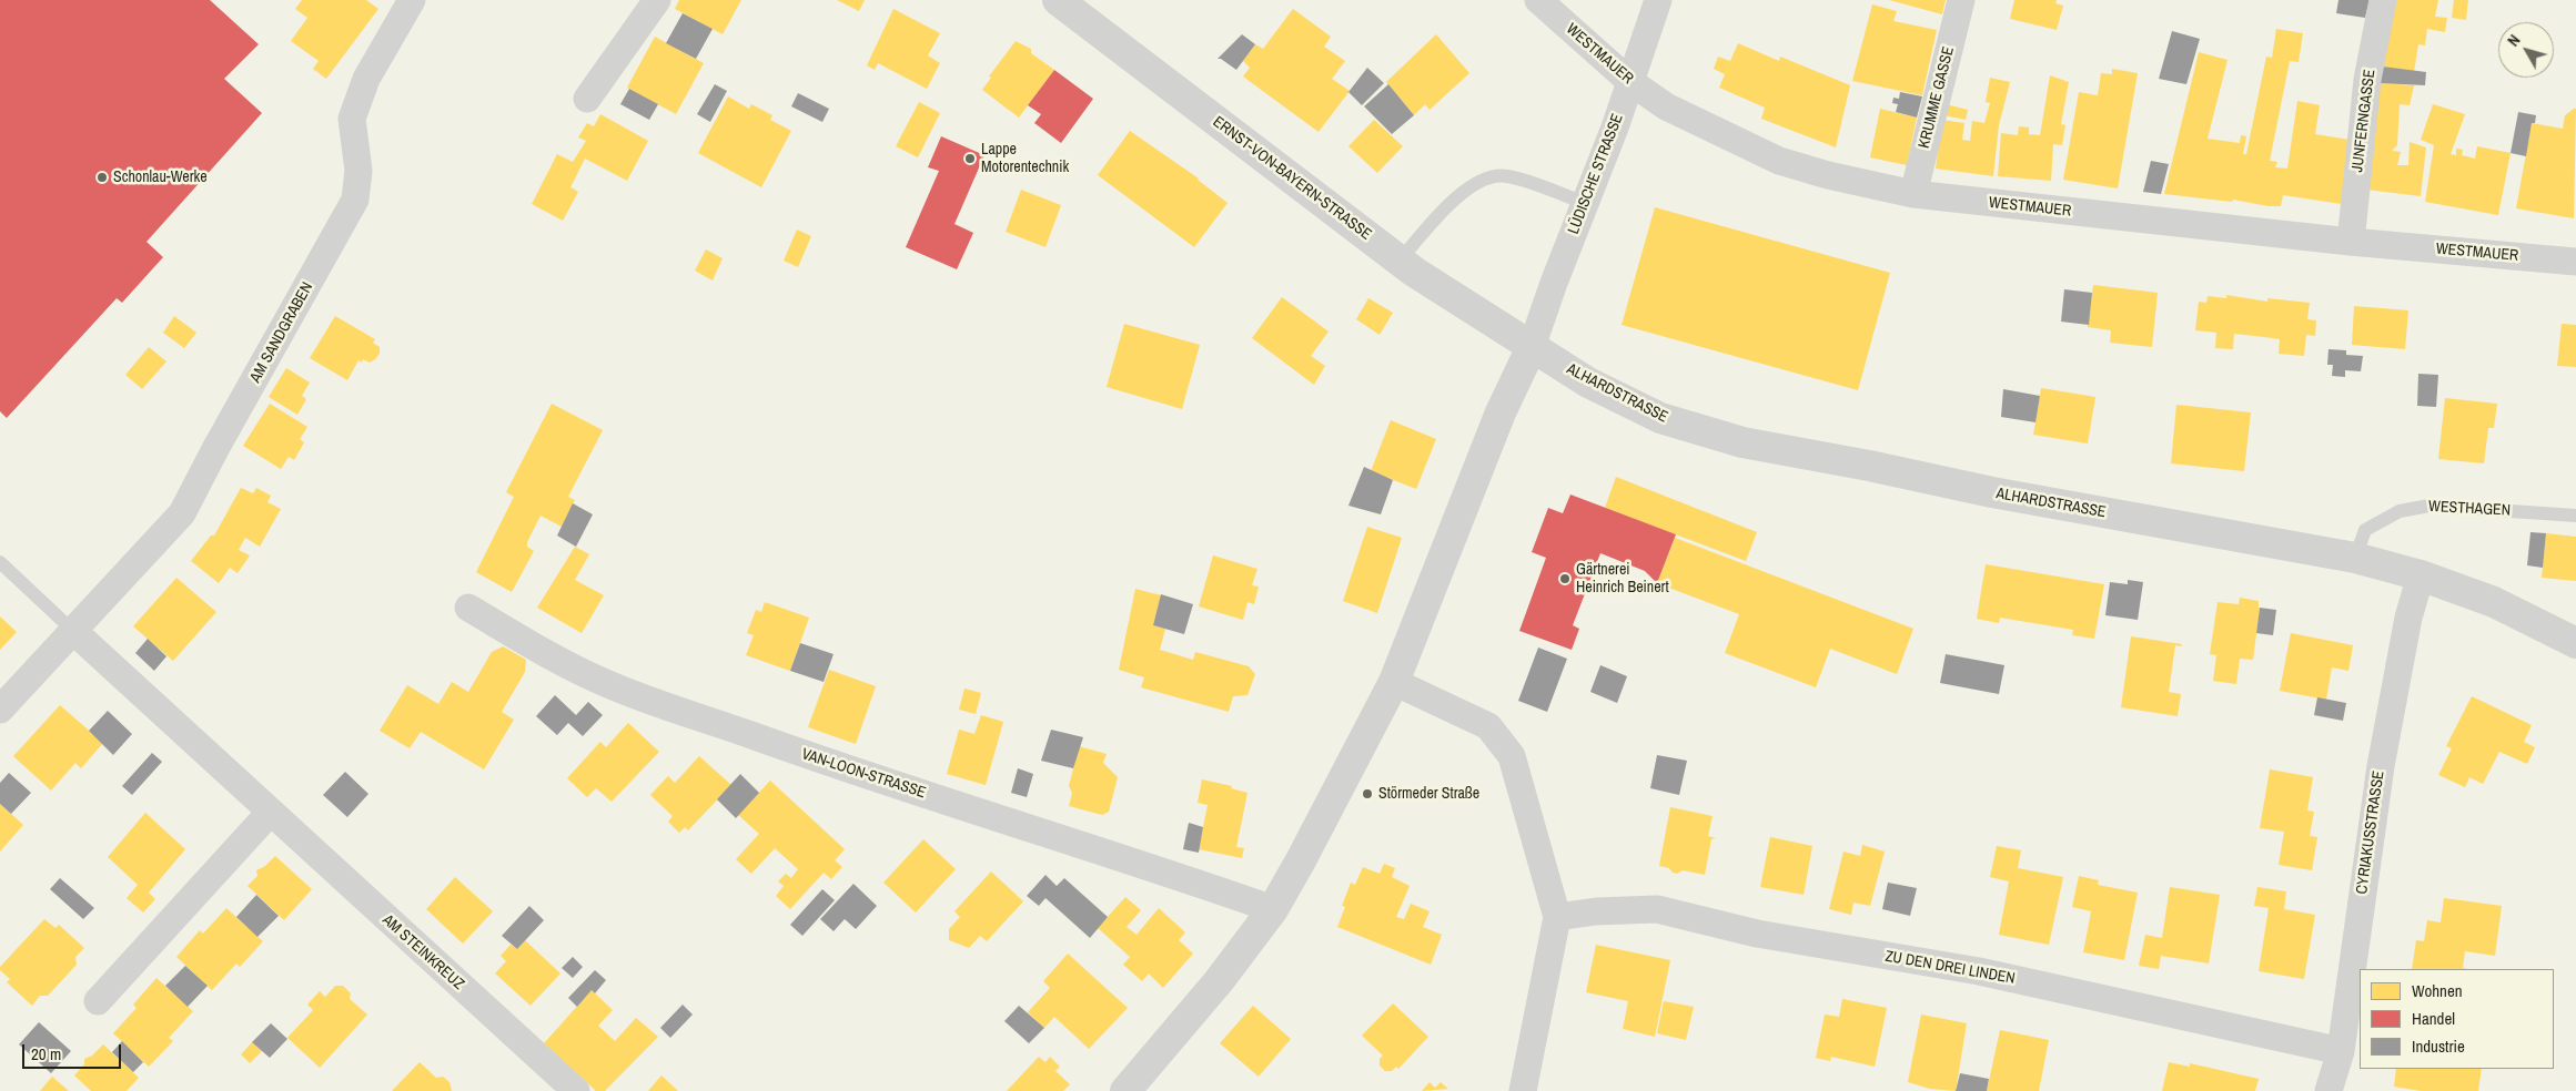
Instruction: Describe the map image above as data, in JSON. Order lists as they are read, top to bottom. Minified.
{"streets":{"main road":["ERNST-VON-BAYERN-STRASSE","ALHARDSTRASSE"],"street":["WESTMAUER","KRUMME GASSE","JUNFERNGASSE","LÜDISCHE STRASSE","AM SANDGRABEN","VAN-LOON-STRASSE","CYRIAKUSSTRASSE","AM STEINKREUZ","ZU DEN DREI LINDEN"],"lane":["WESTHAGEN"]},"crossings":[["WESTMAUER","KRUMME GASSE"],["WESTMAUER","JUNFERNGASSE"],["WESTMAUER","LÜDISCHE STRASSE"],["LÜDISCHE STRASSE","ERNST-VON-BAYERN-STRASSE"],["LÜDISCHE STRASSE","ALHARDSTRASSE"],["ERNST-VON-BAYERN-STRASSE","ALHARDSTRASSE"],["AM SANDGRABEN","AM STEINKREUZ"],["ALHARDSTRASSE","WESTHAGEN"],["ALHARDSTRASSE","CYRIAKUSSTRASSE"],["CYRIAKUSSTRASSE","ZU DEN DREI LINDEN"]],"places":["Lappe Motorentechnik","Schonlau-Werke","Gärtnerei Heinrich Beinert","Störmeder Straße"],"legend":["Wohnen","Handel","Industrie"],"scale_bar":"20 m","north":"top left"}
